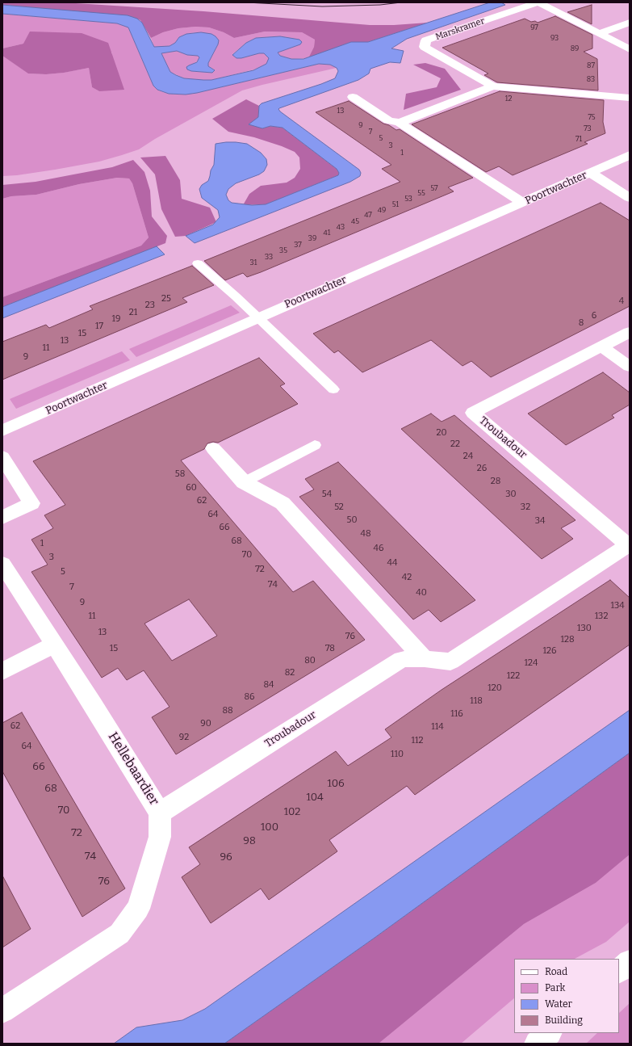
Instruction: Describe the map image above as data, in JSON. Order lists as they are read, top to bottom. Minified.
{"streets":{"street":["Marskramer","Poortwachter","Troubadour","Hellebaardier"]},"crossings":[["Troubadour","Hellebaardier"]],"house_numbers":["97","93","89","87","83","12","13","75","9","73","7","5","71","3","1","57","55","53","51","49","47","45","43","41","39","37","35","33","31","25","4","23","21","6","19","8","17","15","13","11","9","20","22","24","26","58","28","60","54","30","62","52","32","64","50","34","66","48","68","1","46","70","3","44","72","5","42","74","7","40","9","134","11","132","130","13","76","128","15","78","126","80","124","82","122","84","120","86","118","88","116","90","62","114","92","112","64","110","66","106","68","104","70","102","100","72","98","74","96","76"],"legend":["Road","Park","Water","Building"]}
